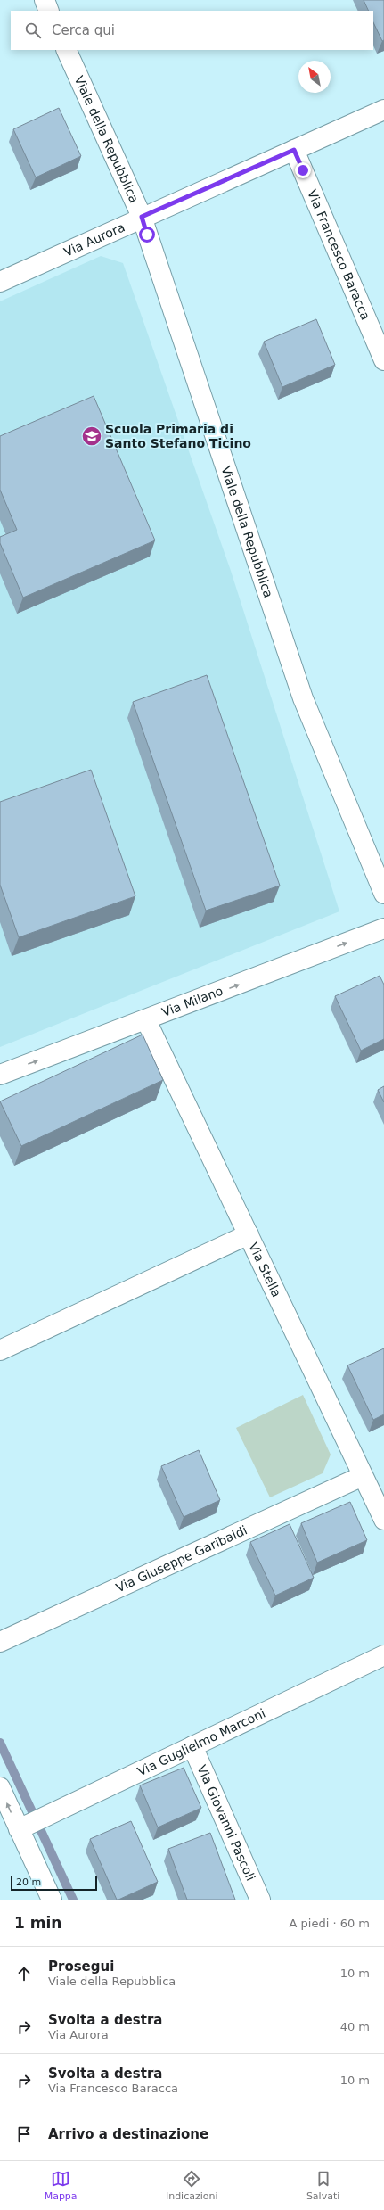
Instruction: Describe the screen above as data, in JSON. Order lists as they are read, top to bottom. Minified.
{"streets":{"street":["Viale della Repubblica","Via Aurora","Via Francesco Baracca","Via Milano","Via Stella","Via Giuseppe Garibaldi","Via Guglielmo Marconi","Via Giovanni Pascoli"]},"crossings":[["Viale della Repubblica","Via Aurora"],["Via Aurora","Via Francesco Baracca"],["Via Milano","Via Stella"],["Via Stella","Via Giuseppe Garibaldi"],["Via Guglielmo Marconi","Via Giovanni Pascoli"]],"one_way":["Via Milano"],"places":{"school or university":["Scuola Primaria di Santo Stefano Ticino"]},"scale_bar":"20 m","north":"top left","page":{"search":"Cerca qui","scale":"20 m","heading":["1 min","A piedi · 60 m"],"list":[["Prosegui","Viale della Repubblica","10 m"],["Svolta a destra","Via Aurora","40 m"],["Svolta a destra","Via Francesco Baracca","10 m"],"Arrivo a destinazione"],"nav":["Mappa","Indicazioni","Salvati"]}}
